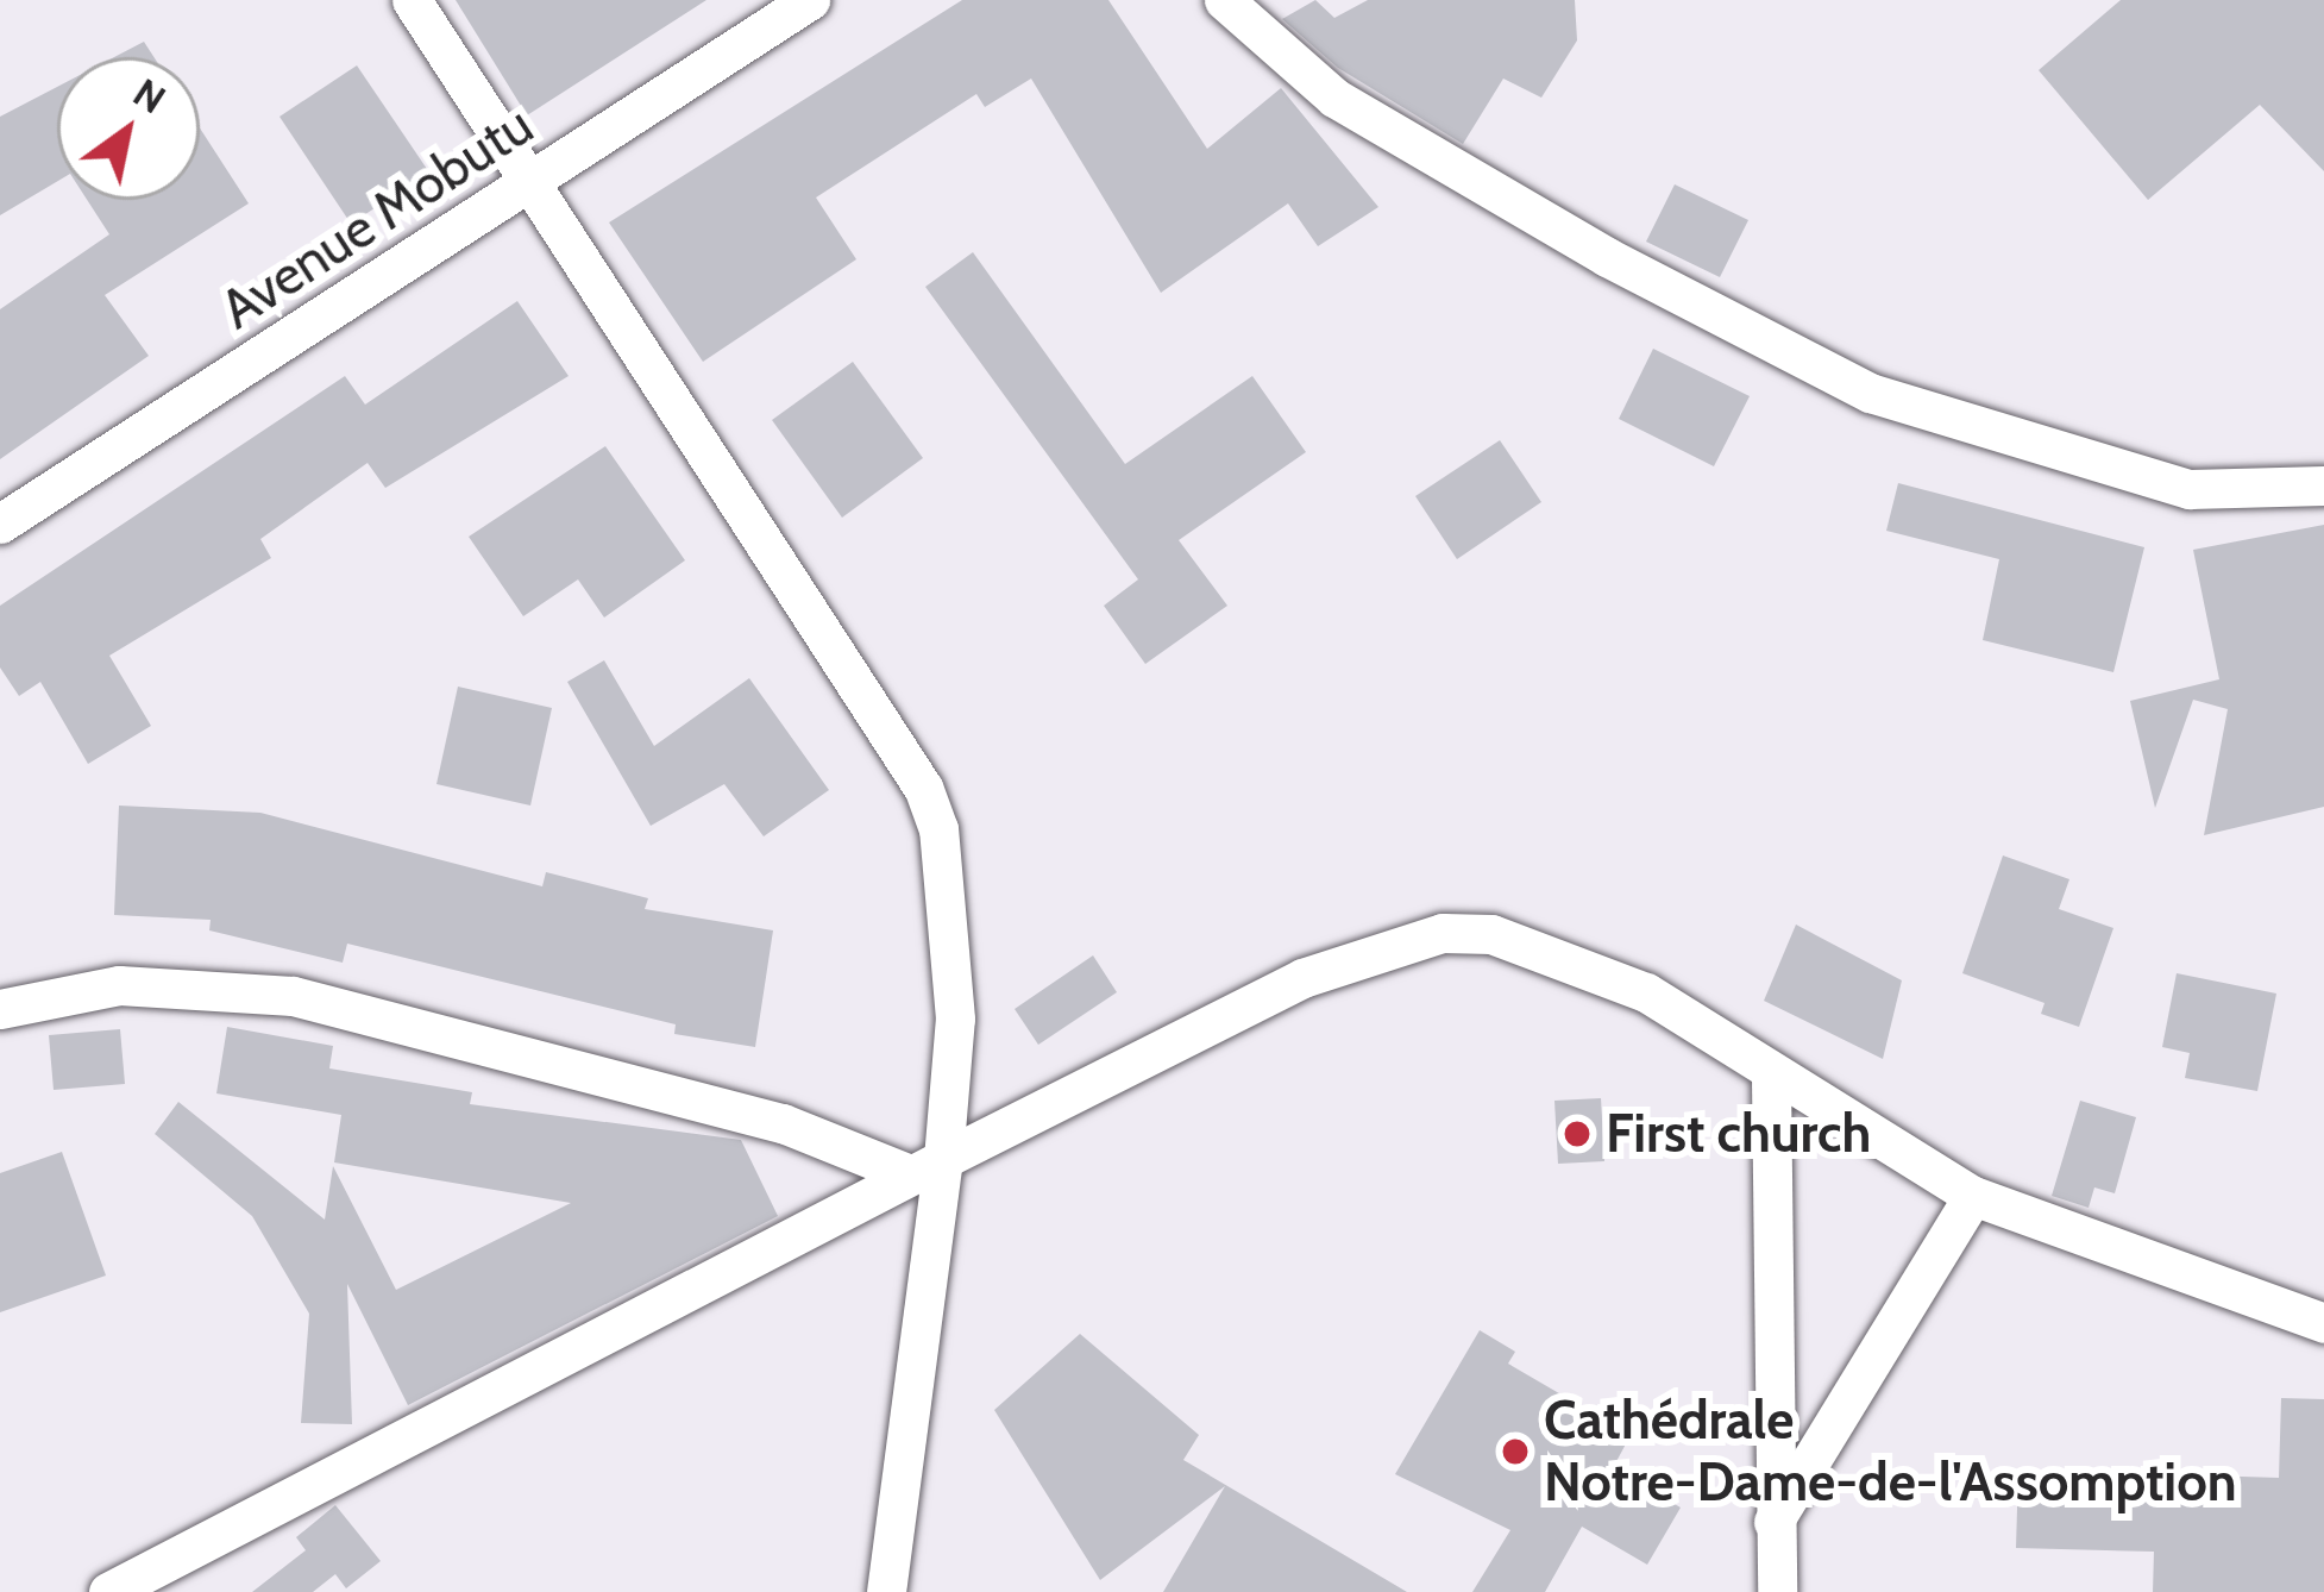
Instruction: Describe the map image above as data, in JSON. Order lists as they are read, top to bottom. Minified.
{"streets":{"street":["Avenue Mobutu"]},"places":["First church","Cathédrale Notre-Dame-de-l'Assomption"],"north":"top right"}
